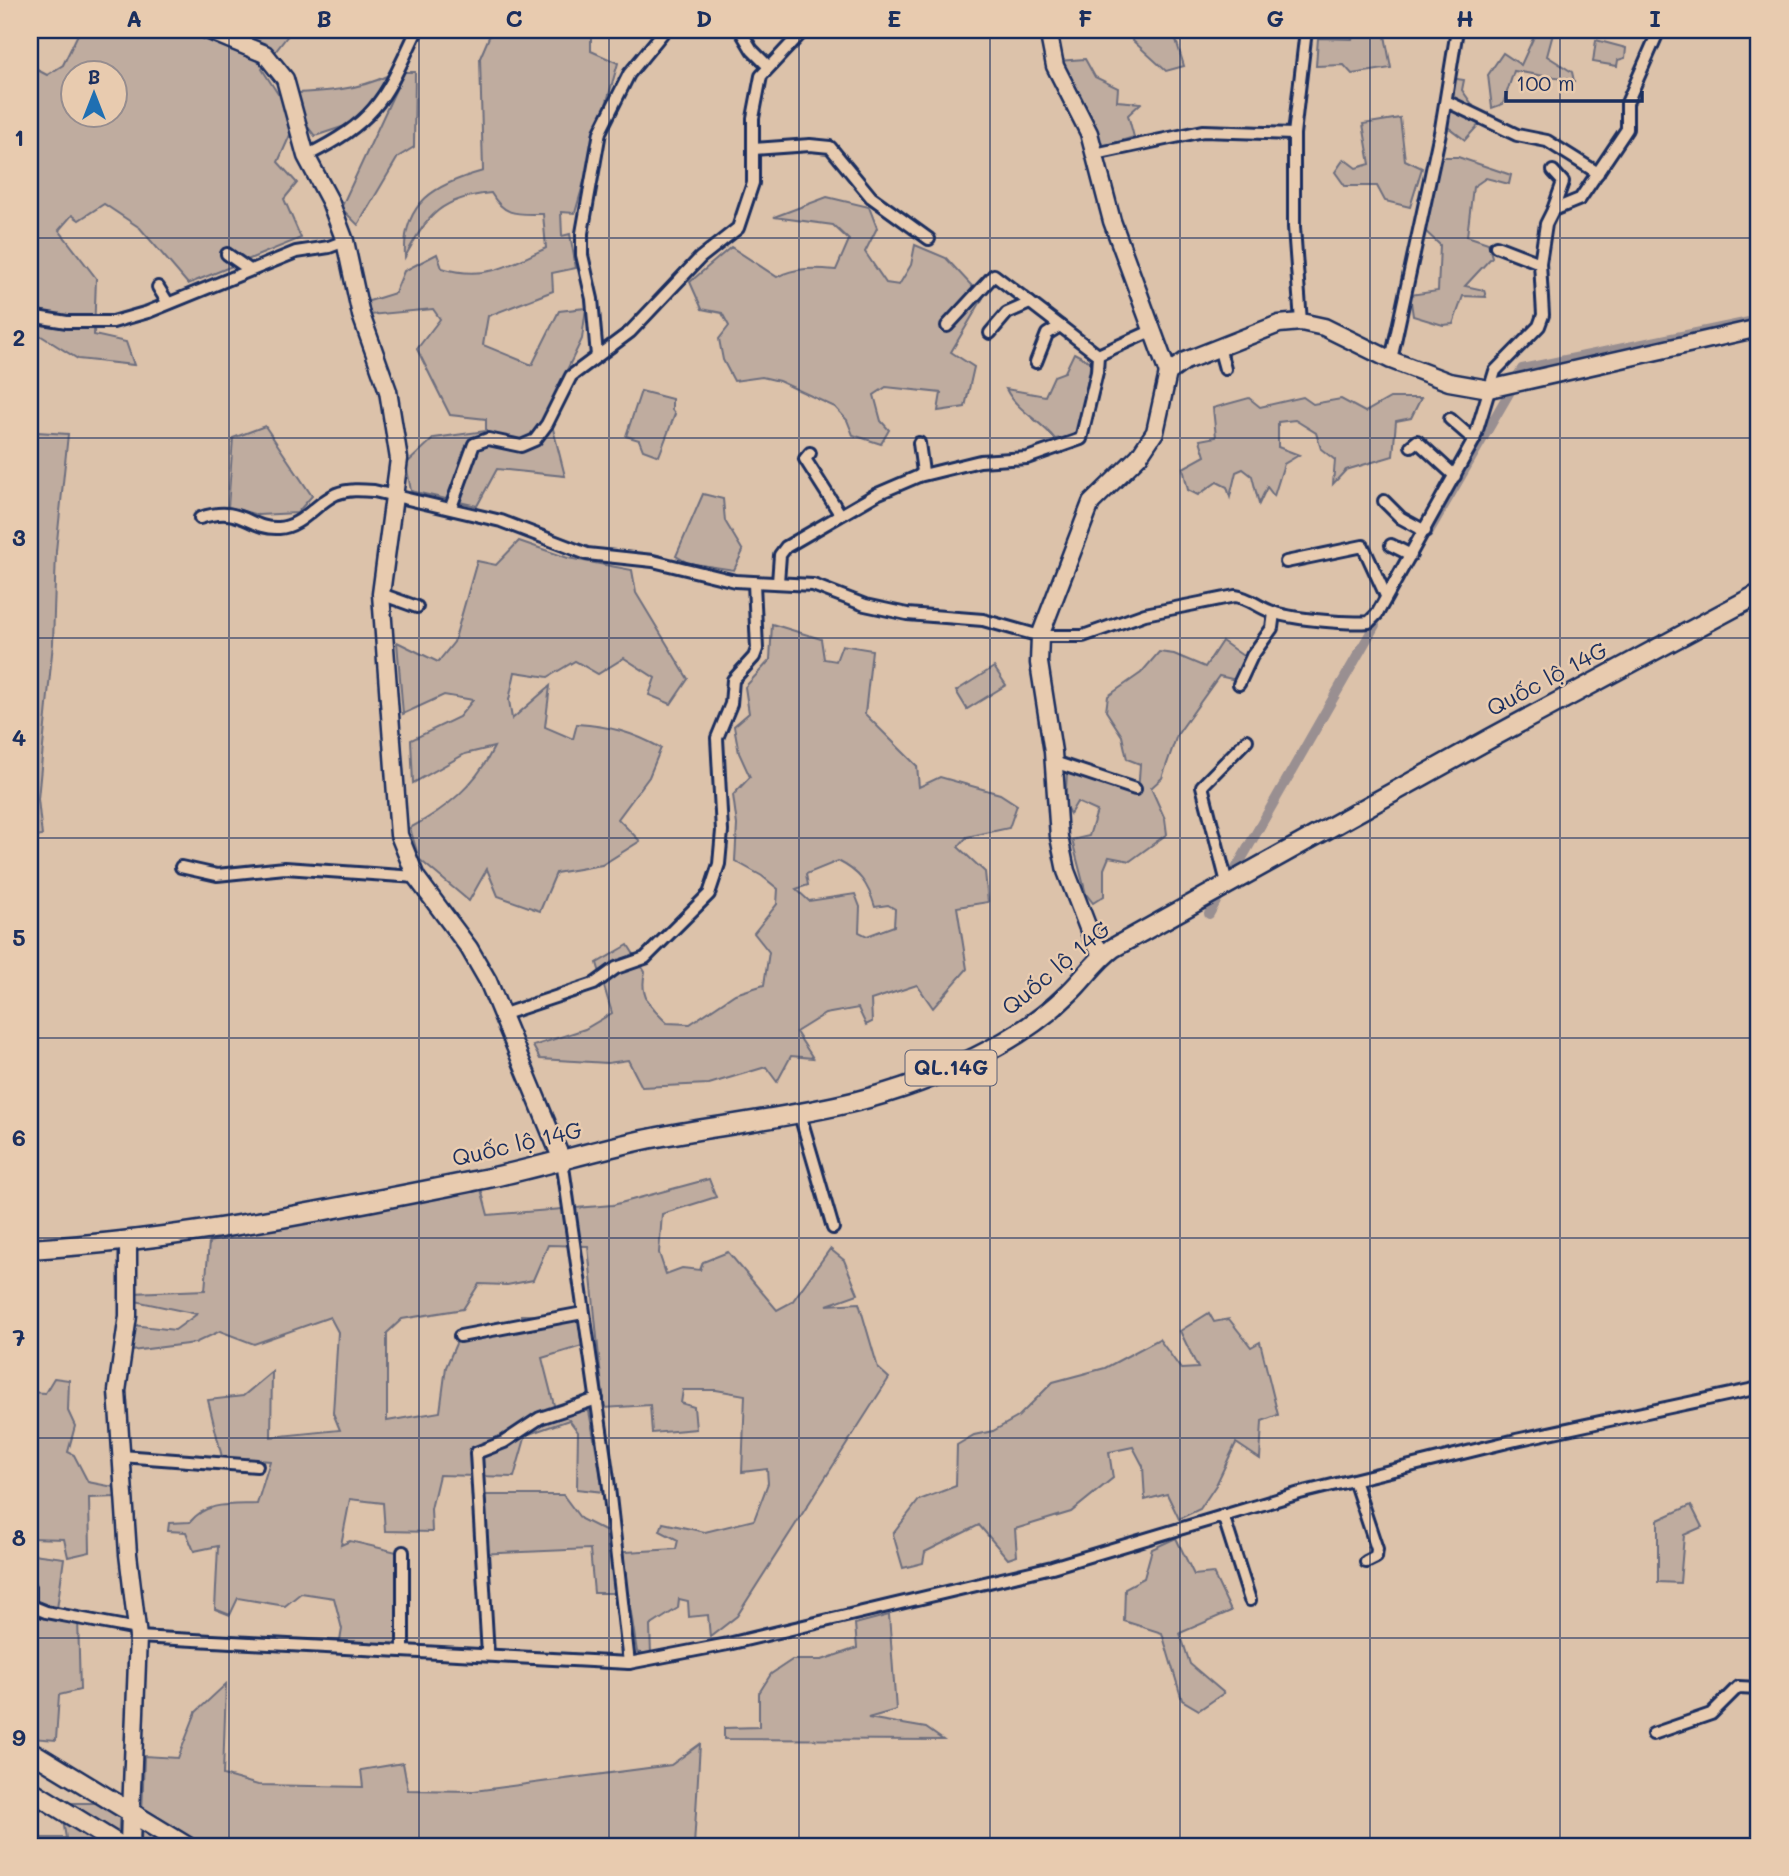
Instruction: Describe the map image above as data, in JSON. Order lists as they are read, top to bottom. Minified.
{"streets":{"main road":["Quốc lộ 14G","QL.14G"]},"scale_bar":"100 m","north":"top","grid":{"columns":["A","B","C","D","E","F","G","H","I"],"rows":["1","2","3","4","5","6","7","8","9"]}}
